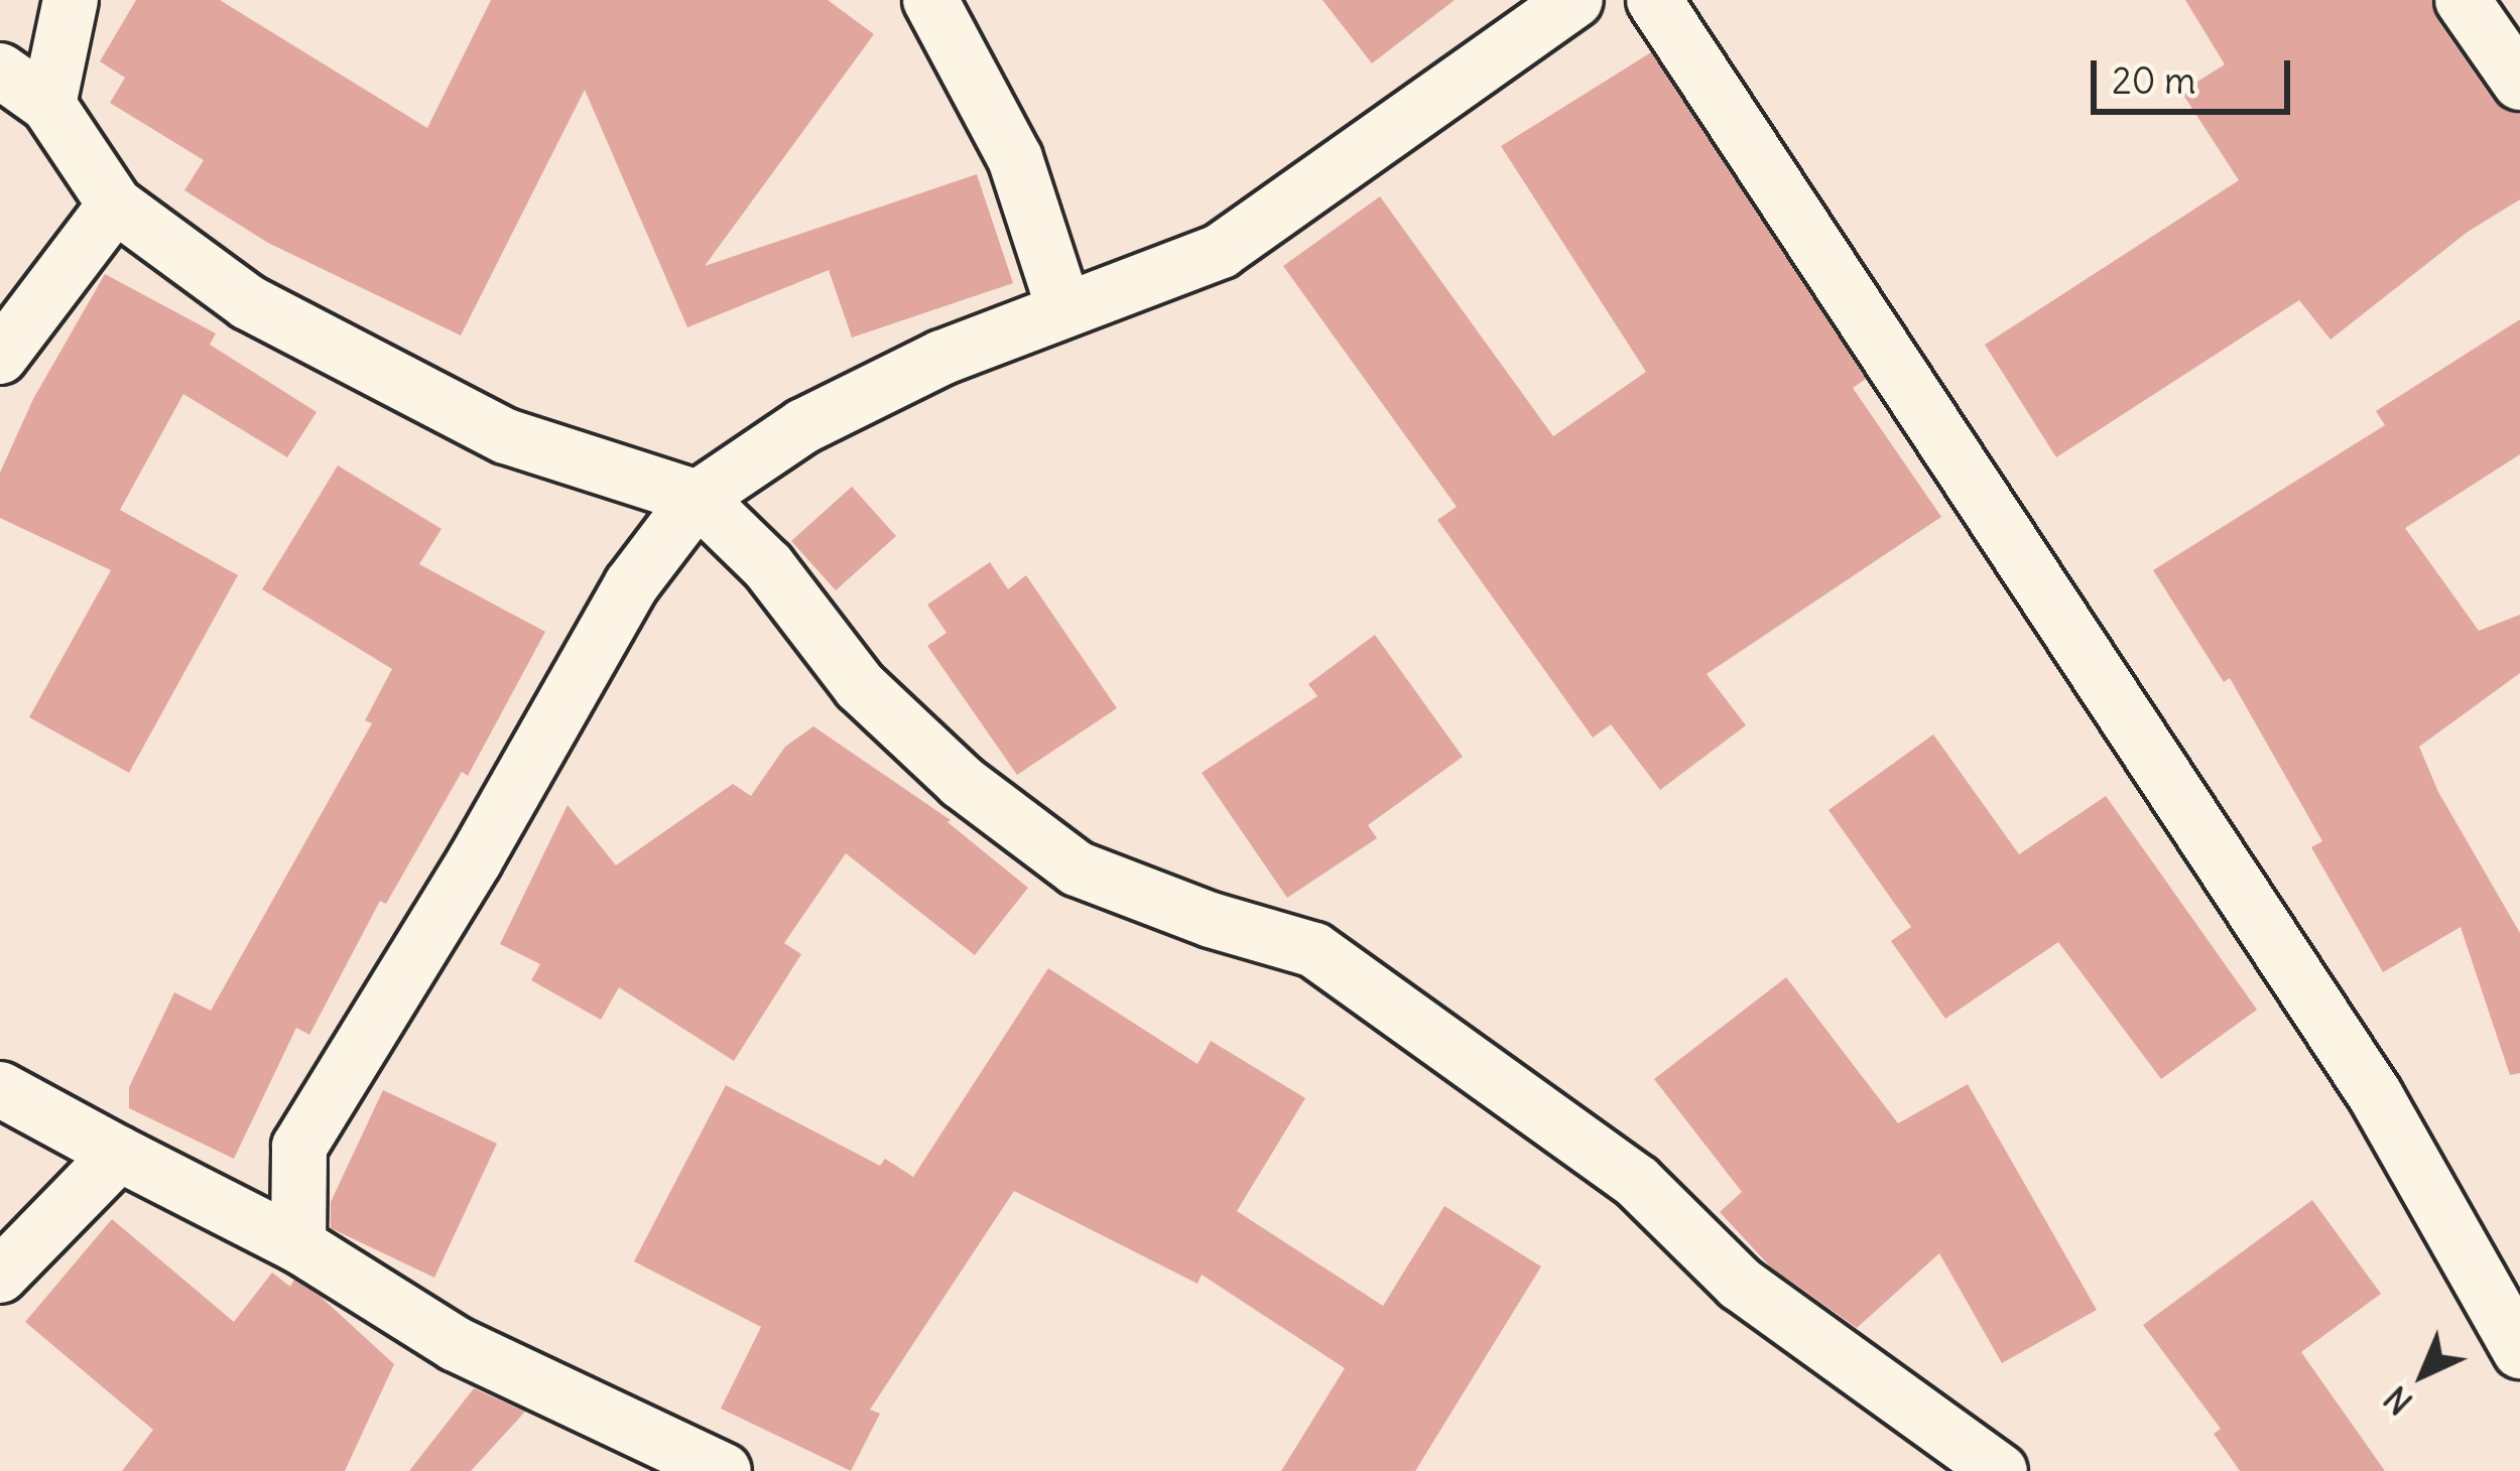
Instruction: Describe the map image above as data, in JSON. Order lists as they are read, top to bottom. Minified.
{"scale_bar":"20 m","north":"bottom left"}
